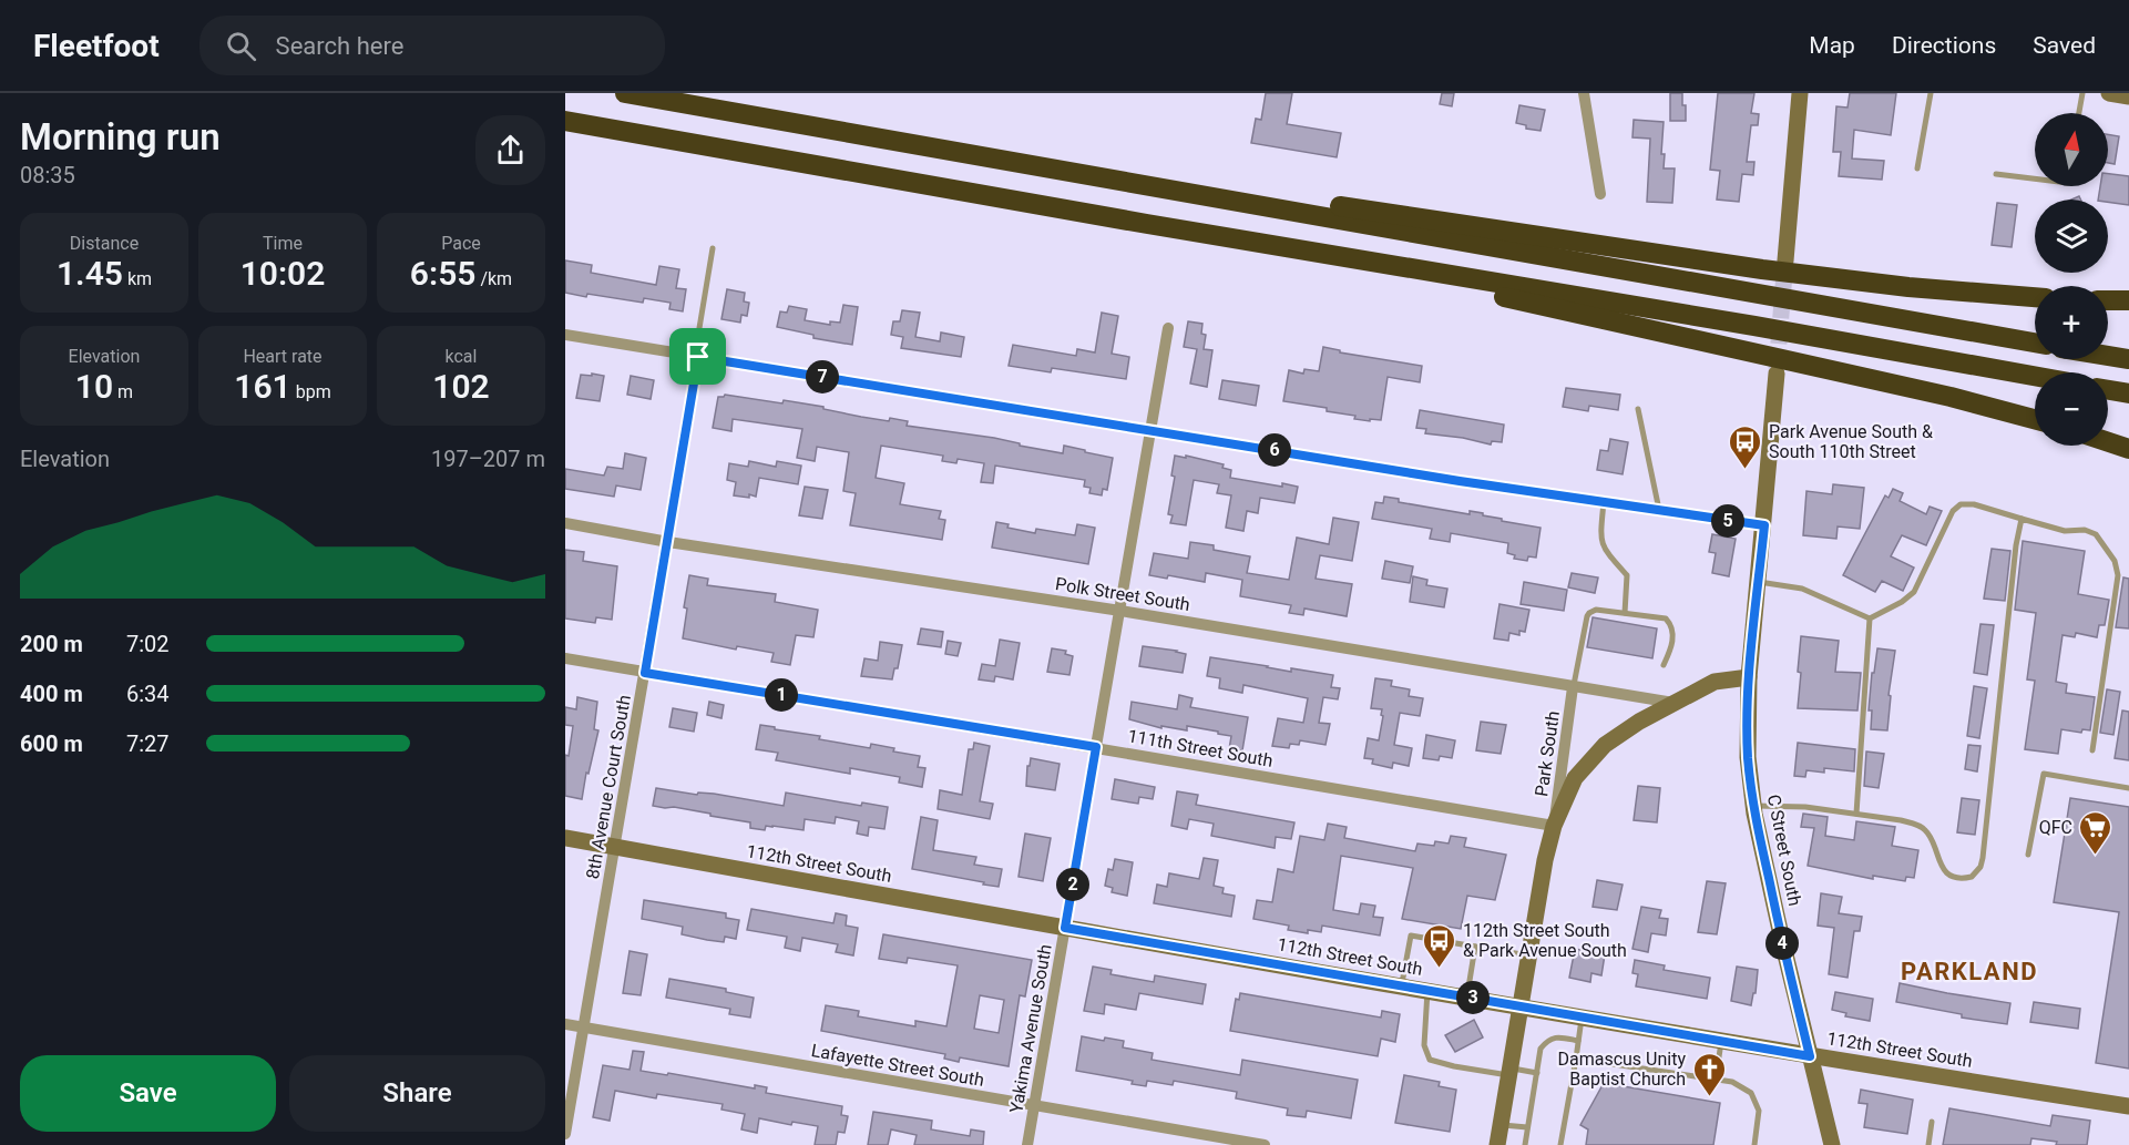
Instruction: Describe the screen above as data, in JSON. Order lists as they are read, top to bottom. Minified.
{"streets":{"main road":["C Street South","112th Street South"],"street":["Polk Street South","111th Street South","Park South","8th Avenue Court South","Yakima Avenue South","Lafayette Street South"]},"crossings":[["Polk Street South","Park South"],["Polk Street South","8th Avenue Court South"],["Polk Street South","Yakima Avenue South"],["111th Street South","Park South"],["111th Street South","8th Avenue Court South"],["111th Street South","Yakima Avenue South"],["8th Avenue Court South","112th Street South"],["8th Avenue Court South","Lafayette Street South"],["C Street South","112th Street South"],["112th Street South","Yakima Avenue South"],["Yakima Avenue South","Lafayette Street South"]],"districts":["PARKLAND"],"places":{"bus stop":["Park Avenue South & South 110th Street","112th Street South & Park Avenue South"],"supermarket":["QFC"],"church":["Damascus Unity Baptist Church"]},"north":"top","page":{"header":"Fleetfoot","search":"Search here","nav":["Map","Directions","Saved"],"heading":["Morning run","08:35"],"map_buttons":["+","−"],"stats":[["Distance","1.45 km"],["Time","10:02"],["Pace","6:55 /km"],["Elevation","10 m"],["Heart rate","161 bpm"],["kcal","102"]],"pins":["7","6","5","1","2","4","3"],"chart":["Elevation","197–207 m"],"list":[{"name":"200 m","note":"7:02"},{"name":"400 m","note":"6:34"},{"name":"600 m","note":"7:27"}],"buttons":["Save","Share"]}}
